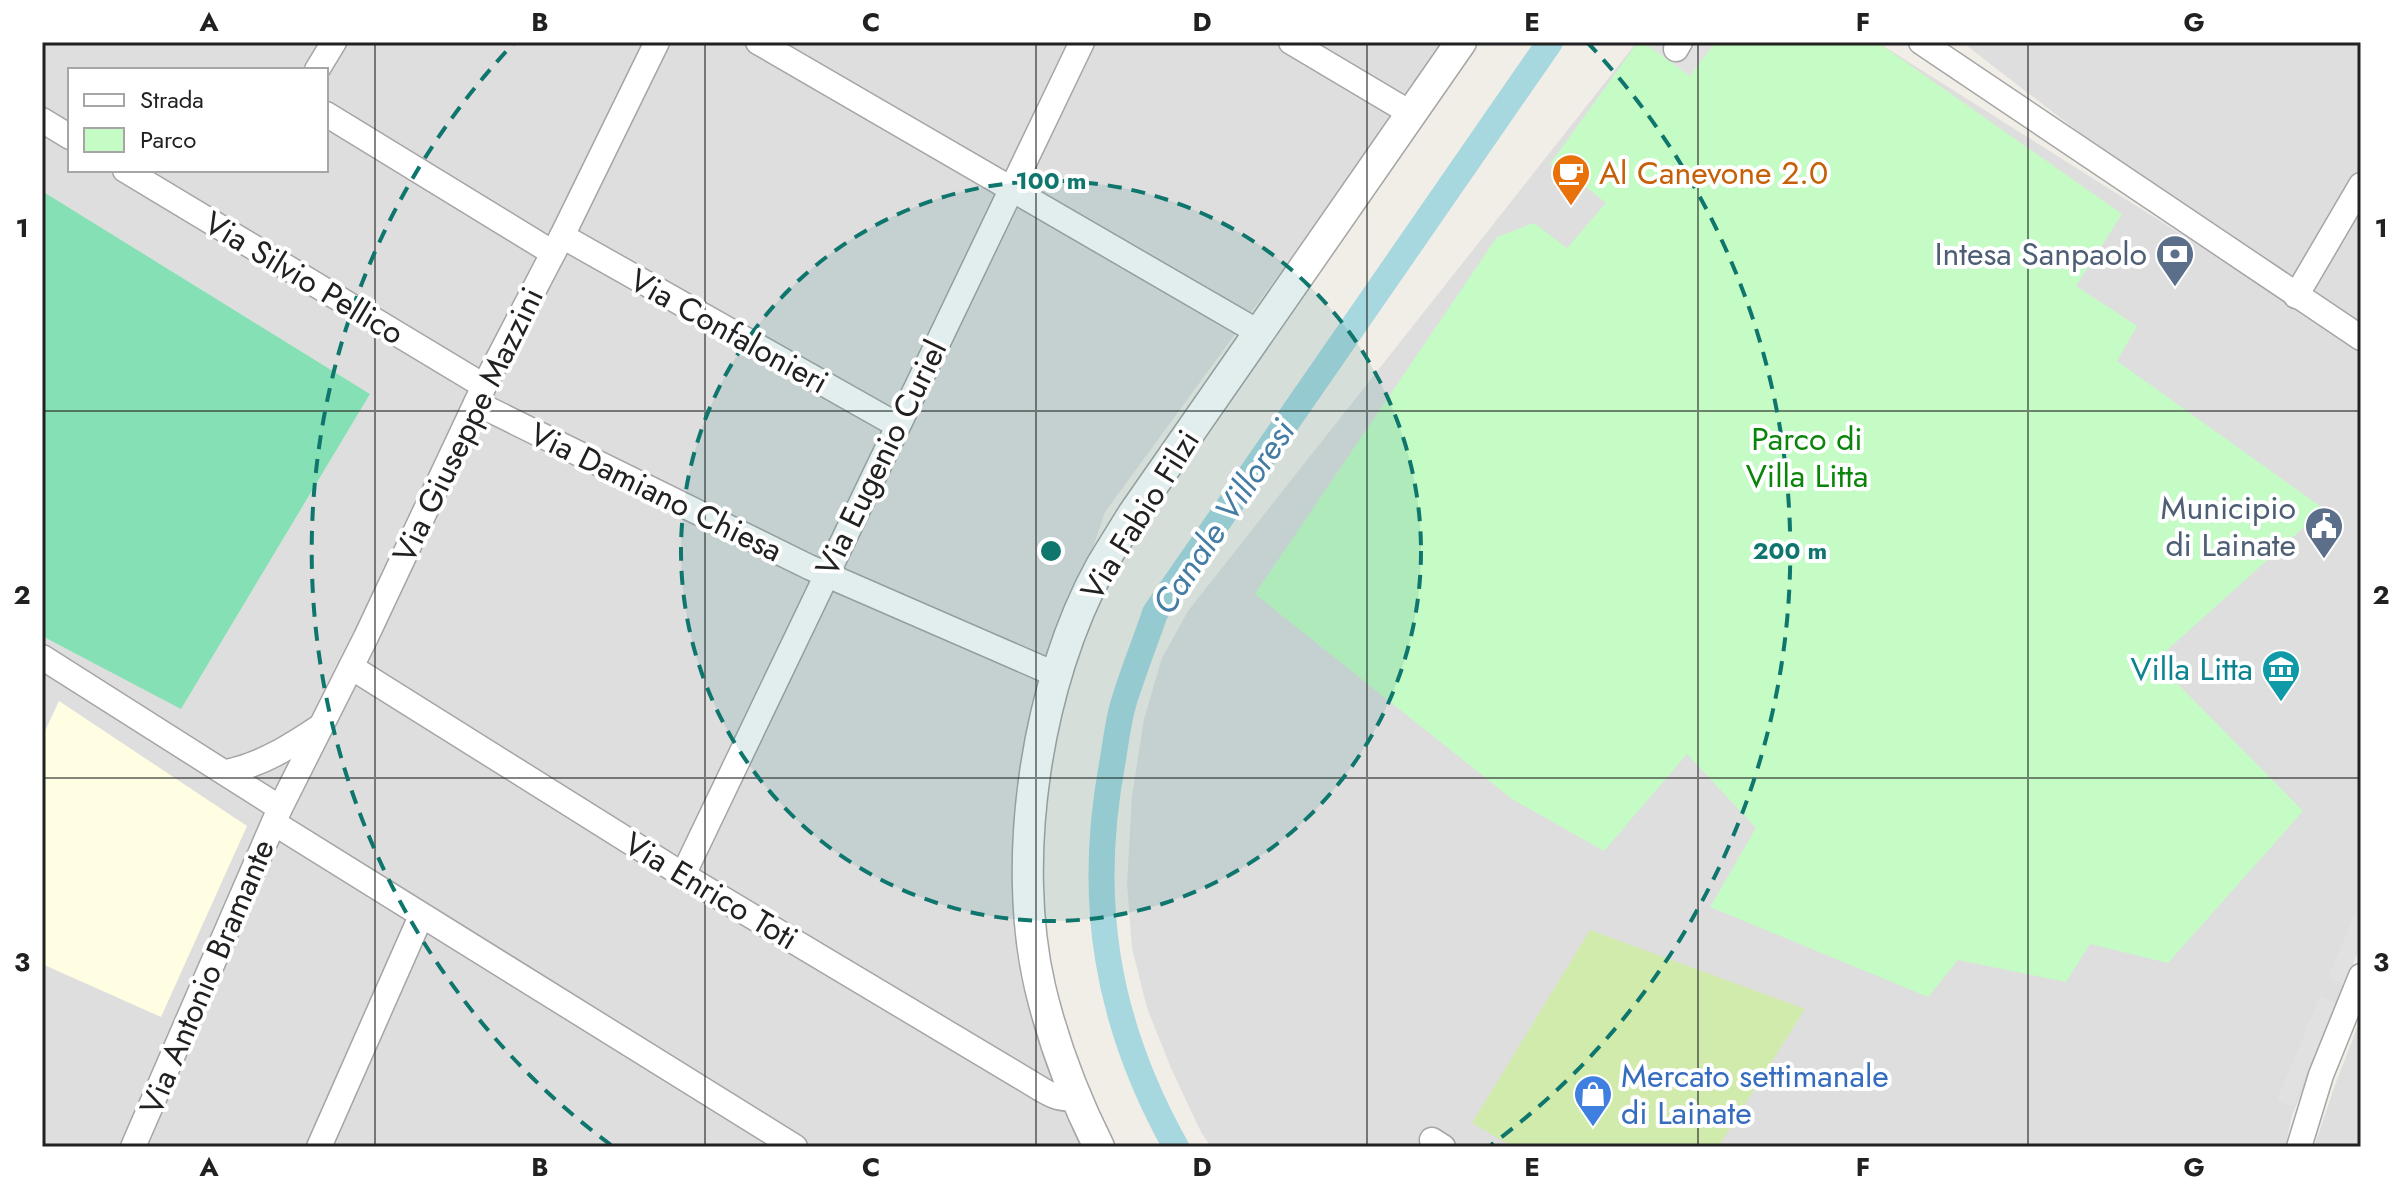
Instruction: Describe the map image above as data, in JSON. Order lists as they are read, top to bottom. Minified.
{"streets":{"street":["Via Silvio Pellico","Via Confalonieri","Via Giuseppe Mazzini","Via Eugenio Curiel","Via Damiano Chiesa","Via Fabio Filzi","Via Enrico Toti","Via Antonio Bramante"]},"crossings":[["Via Silvio Pellico","Via Giuseppe Mazzini"],["Via Silvio Pellico","Via Damiano Chiesa"],["Via Confalonieri","Via Giuseppe Mazzini"],["Via Confalonieri","Via Eugenio Curiel"],["Via Giuseppe Mazzini","Via Damiano Chiesa"],["Via Giuseppe Mazzini","Via Enrico Toti"],["Via Giuseppe Mazzini","Via Antonio Bramante"],["Via Eugenio Curiel","Via Damiano Chiesa"],["Via Eugenio Curiel","Via Enrico Toti"],["Via Damiano Chiesa","Via Fabio Filzi"],["Via Fabio Filzi","Via Enrico Toti"]],"water":["Canale Villoresi"],"parks":["Parco di Villa Litta"],"places":{"cafe":["Al Canevone 2.0"],"bank":["Intesa Sanpaolo"],"public building":["Municipio di Lainate"],"museum":["Villa Litta"],"shop":["Mercato settimanale di Lainate"]},"legend":["Strada","Parco"],"grid":{"columns":["A","B","C","D","E","F","G"],"rows":["1","2","3"]},"rings":["100 m","200 m"]}
